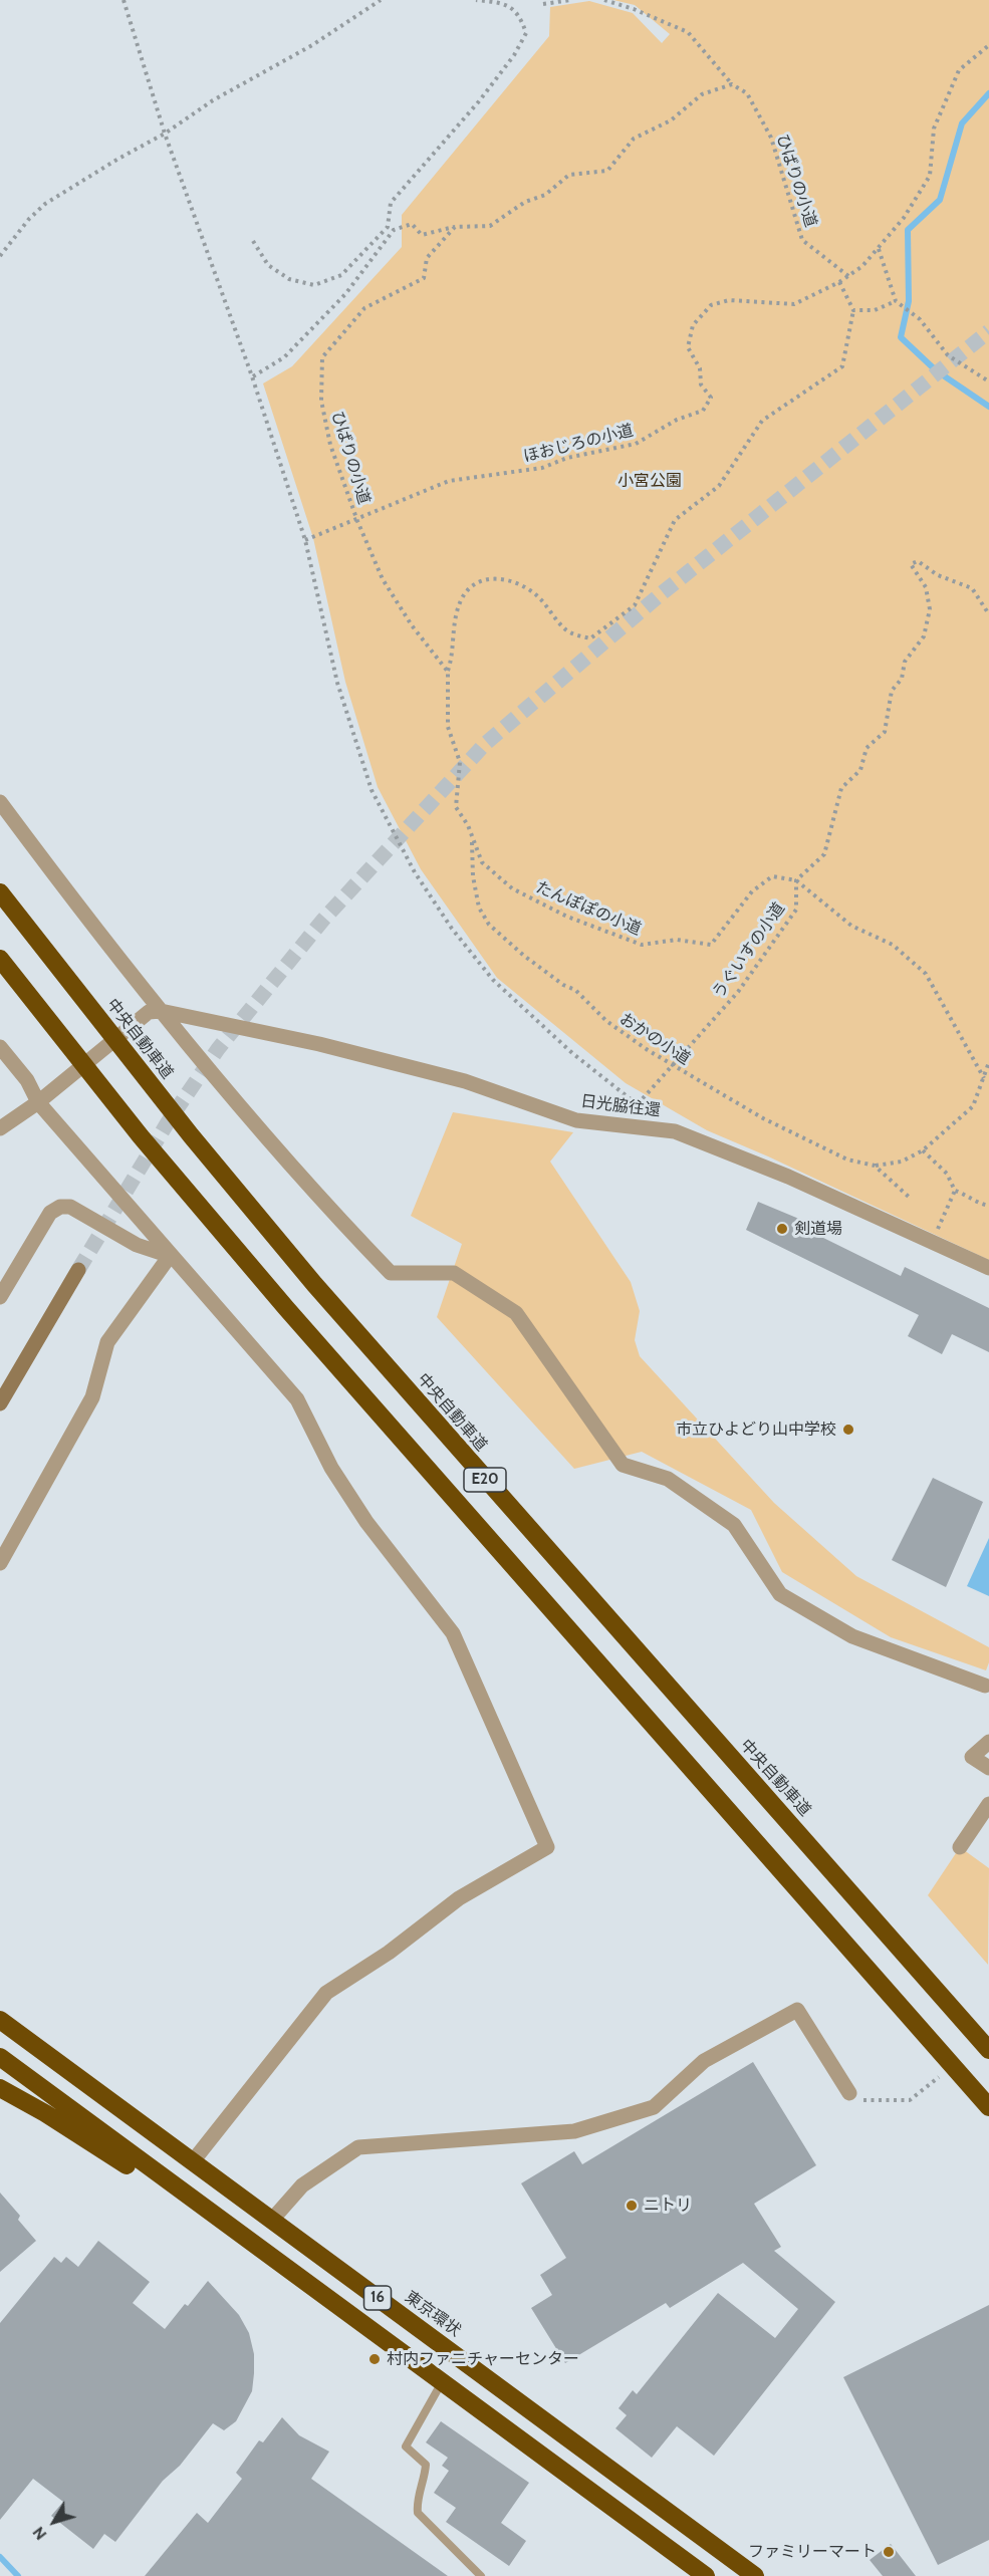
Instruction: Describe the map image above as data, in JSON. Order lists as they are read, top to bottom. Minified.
{"streets":{"highway":["中央自動車道","E20","16","東京環状"],"street":["日光脇往還"],"path":["ひばりの小道","ほおじろの小道","たんぽぽの小道","うぐいすの小道","おかの小道"]},"crossings":[["ひばりの小道","ほおじろの小道"],["たんぽぽの小道","うぐいすの小道"],["たんぽぽの小道","おかの小道"],["うぐいすの小道","おかの小道"]],"parks":["小宮公園"],"places":["剣道場","市立ひよどり山中学校","ニトリ","村内ファニチャーセンター","ファミリーマート"],"north":"bottom left"}
